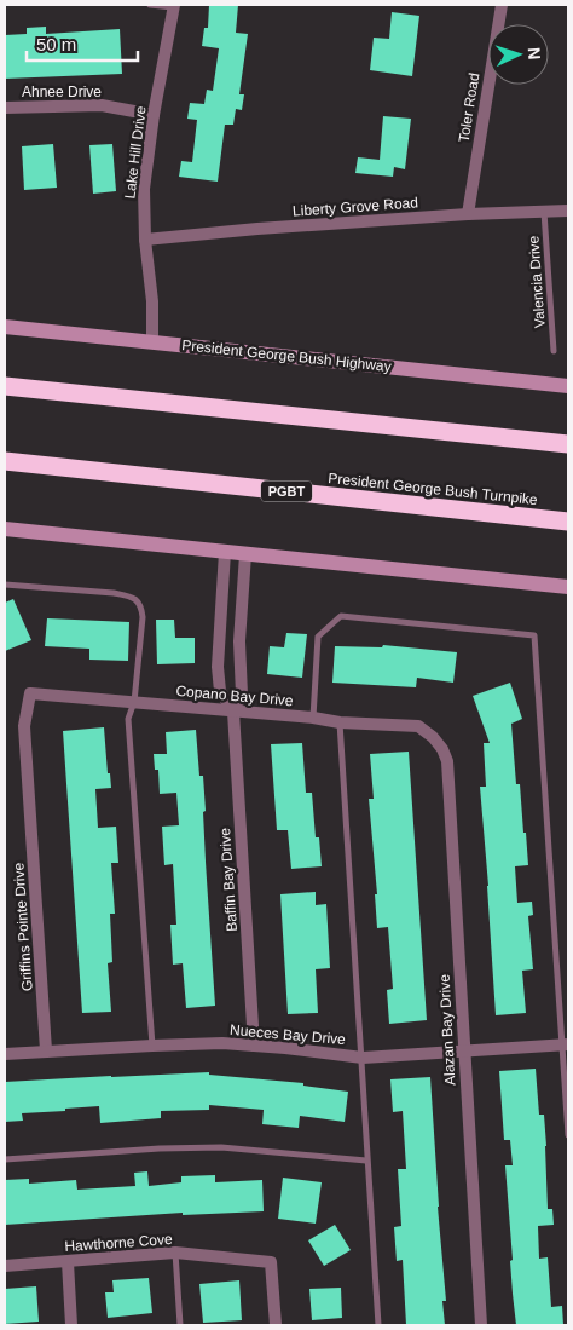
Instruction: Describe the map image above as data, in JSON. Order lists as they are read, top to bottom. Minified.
{"streets":{"highway":["President George Bush Turnpike","PGBT"],"main road":["President George Bush Highway"],"street":["Ahnee Drive","Toler Road","Lake Hill Drive","Liberty Grove Road","Copano Bay Drive","Baffin Bay Drive","Griffins Pointe Drive","Alazan Bay Drive","Nueces Bay Drive","Hawthorne Cove"],"lane":["Valencia Drive"]},"crossings":[["Ahnee Drive","Lake Hill Drive"],["Toler Road","Liberty Grove Road"],["Lake Hill Drive","Liberty Grove Road"],["Lake Hill Drive","President George Bush Highway"],["Liberty Grove Road","Valencia Drive"],["Copano Bay Drive","Baffin Bay Drive"],["Copano Bay Drive","Griffins Pointe Drive"],["Copano Bay Drive","Alazan Bay Drive"],["Baffin Bay Drive","Nueces Bay Drive"],["Griffins Pointe Drive","Nueces Bay Drive"],["Alazan Bay Drive","Nueces Bay Drive"]],"scale_bar":"50 m","north":"right"}
